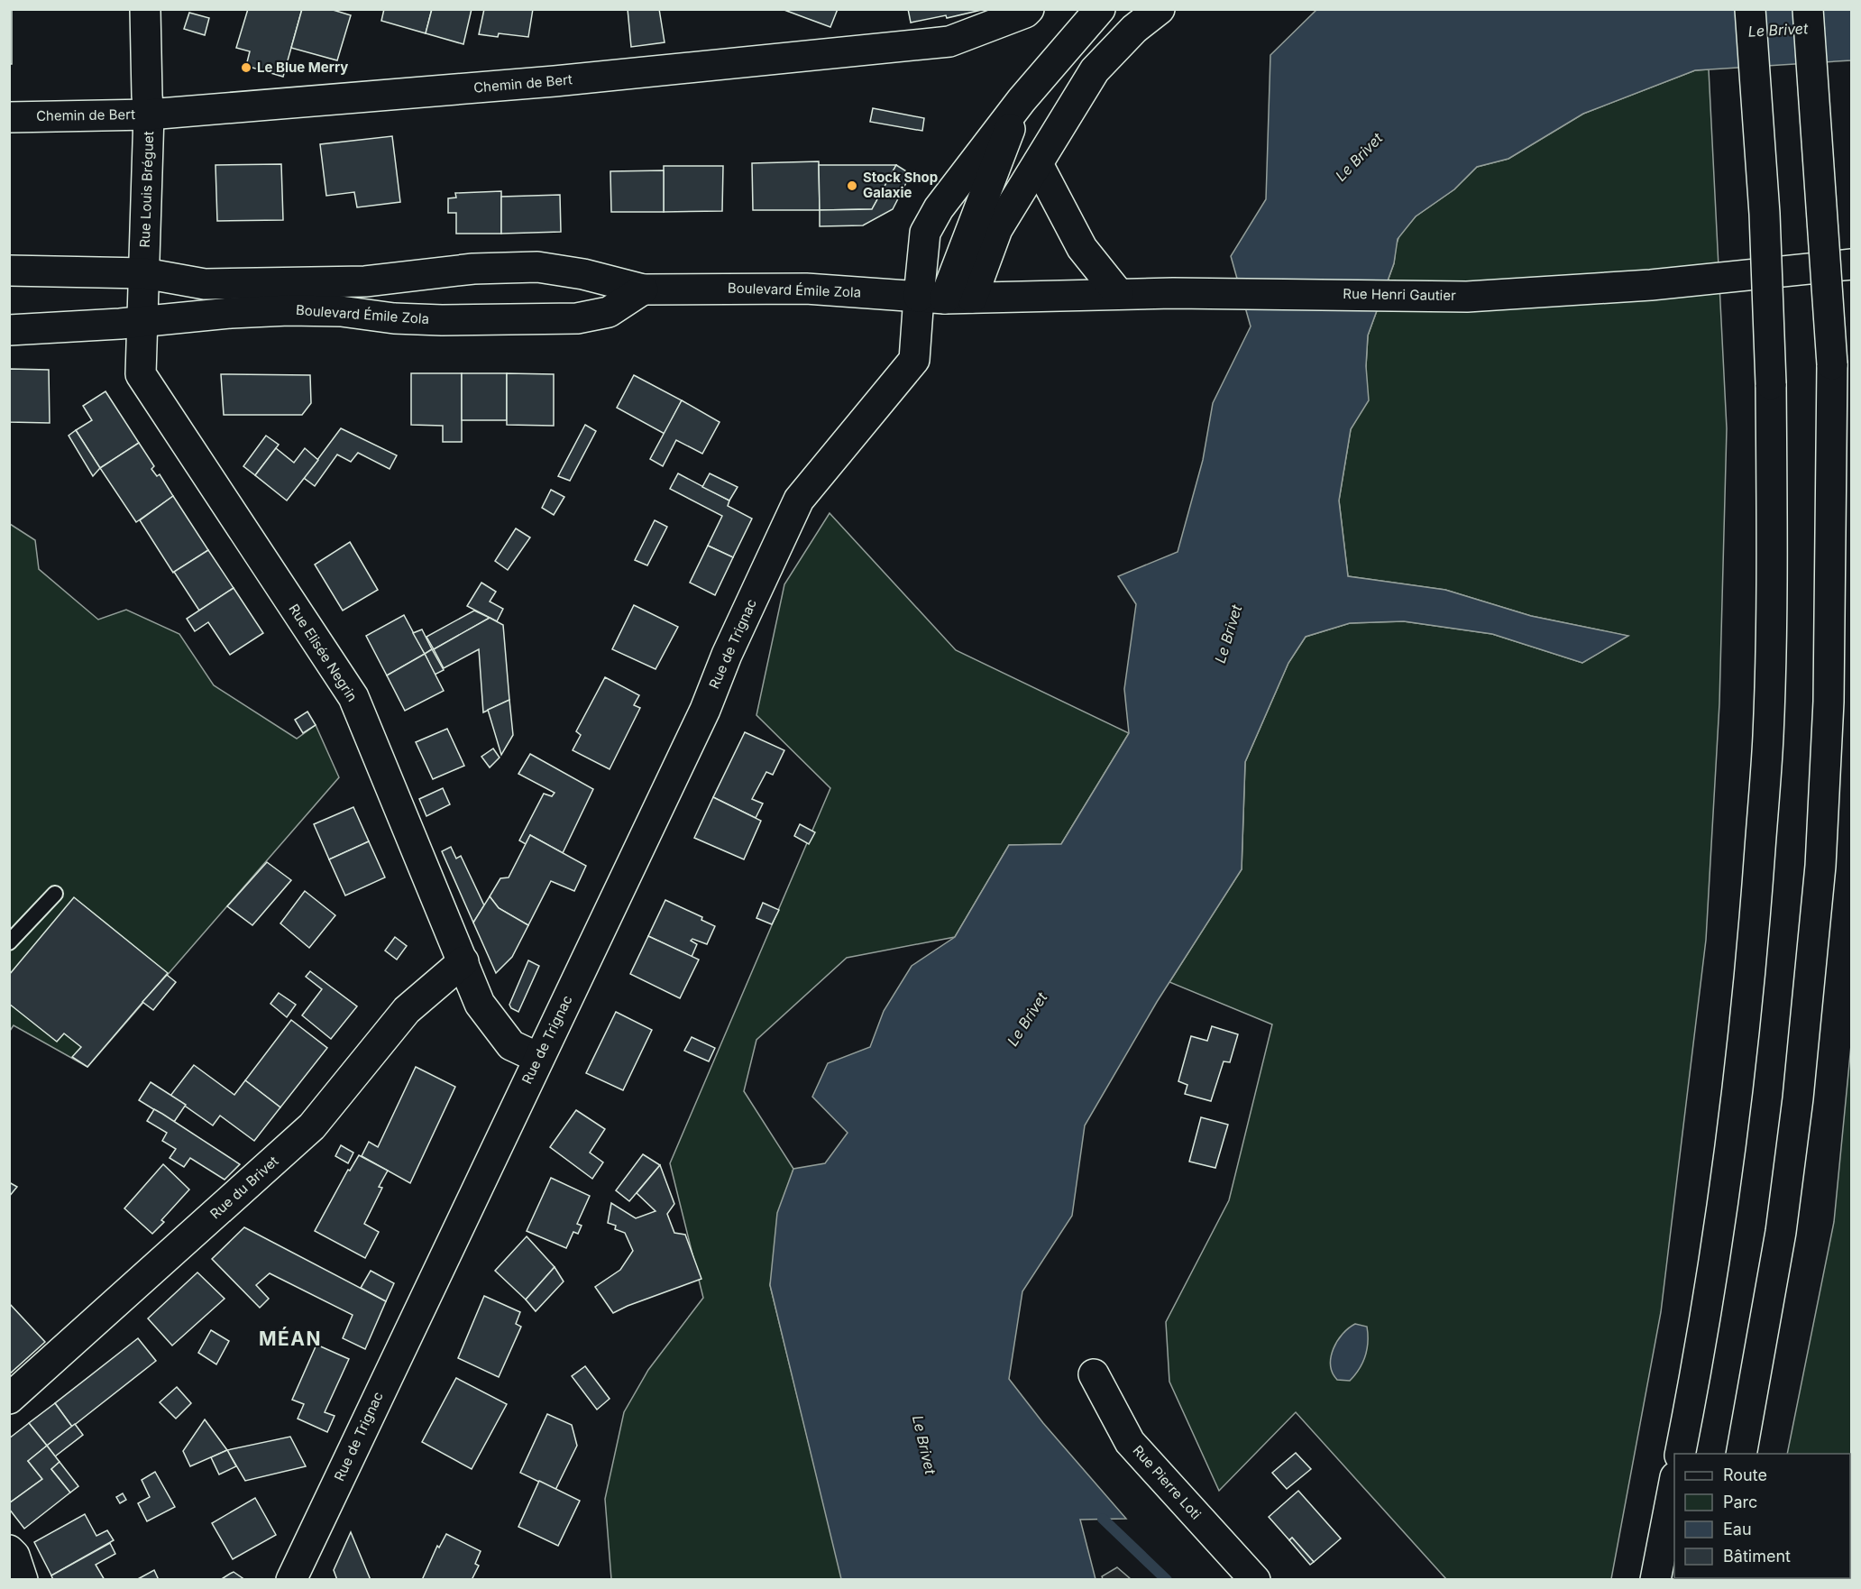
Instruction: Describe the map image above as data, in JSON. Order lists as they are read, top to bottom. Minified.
{"streets":{"main road":["Chemin de Bert","Rue Louis Bréguet","Boulevard Émile Zola","Rue Henri Gautier","Rue de Trignac","Rue Elisée Negrin","Rue du Brivet","Rue Pierre Loti"]},"crossings":[["Chemin de Bert","Rue Louis Bréguet"],["Rue Louis Bréguet","Boulevard Émile Zola"],["Rue Louis Bréguet","Rue Elisée Negrin"],["Boulevard Émile Zola","Rue Henri Gautier"],["Boulevard Émile Zola","Rue de Trignac"],["Boulevard Émile Zola","Rue Elisée Negrin"],["Rue Henri Gautier","Rue de Trignac"],["Rue de Trignac","Rue Elisée Negrin"],["Rue Elisée Negrin","Rue du Brivet"]],"districts":["MÉAN"],"water":["Le Brivet"],"places":["Le Blue Merry","Stock Shop Galaxie"],"legend":["Route","Parc","Eau","Bâtiment"]}
